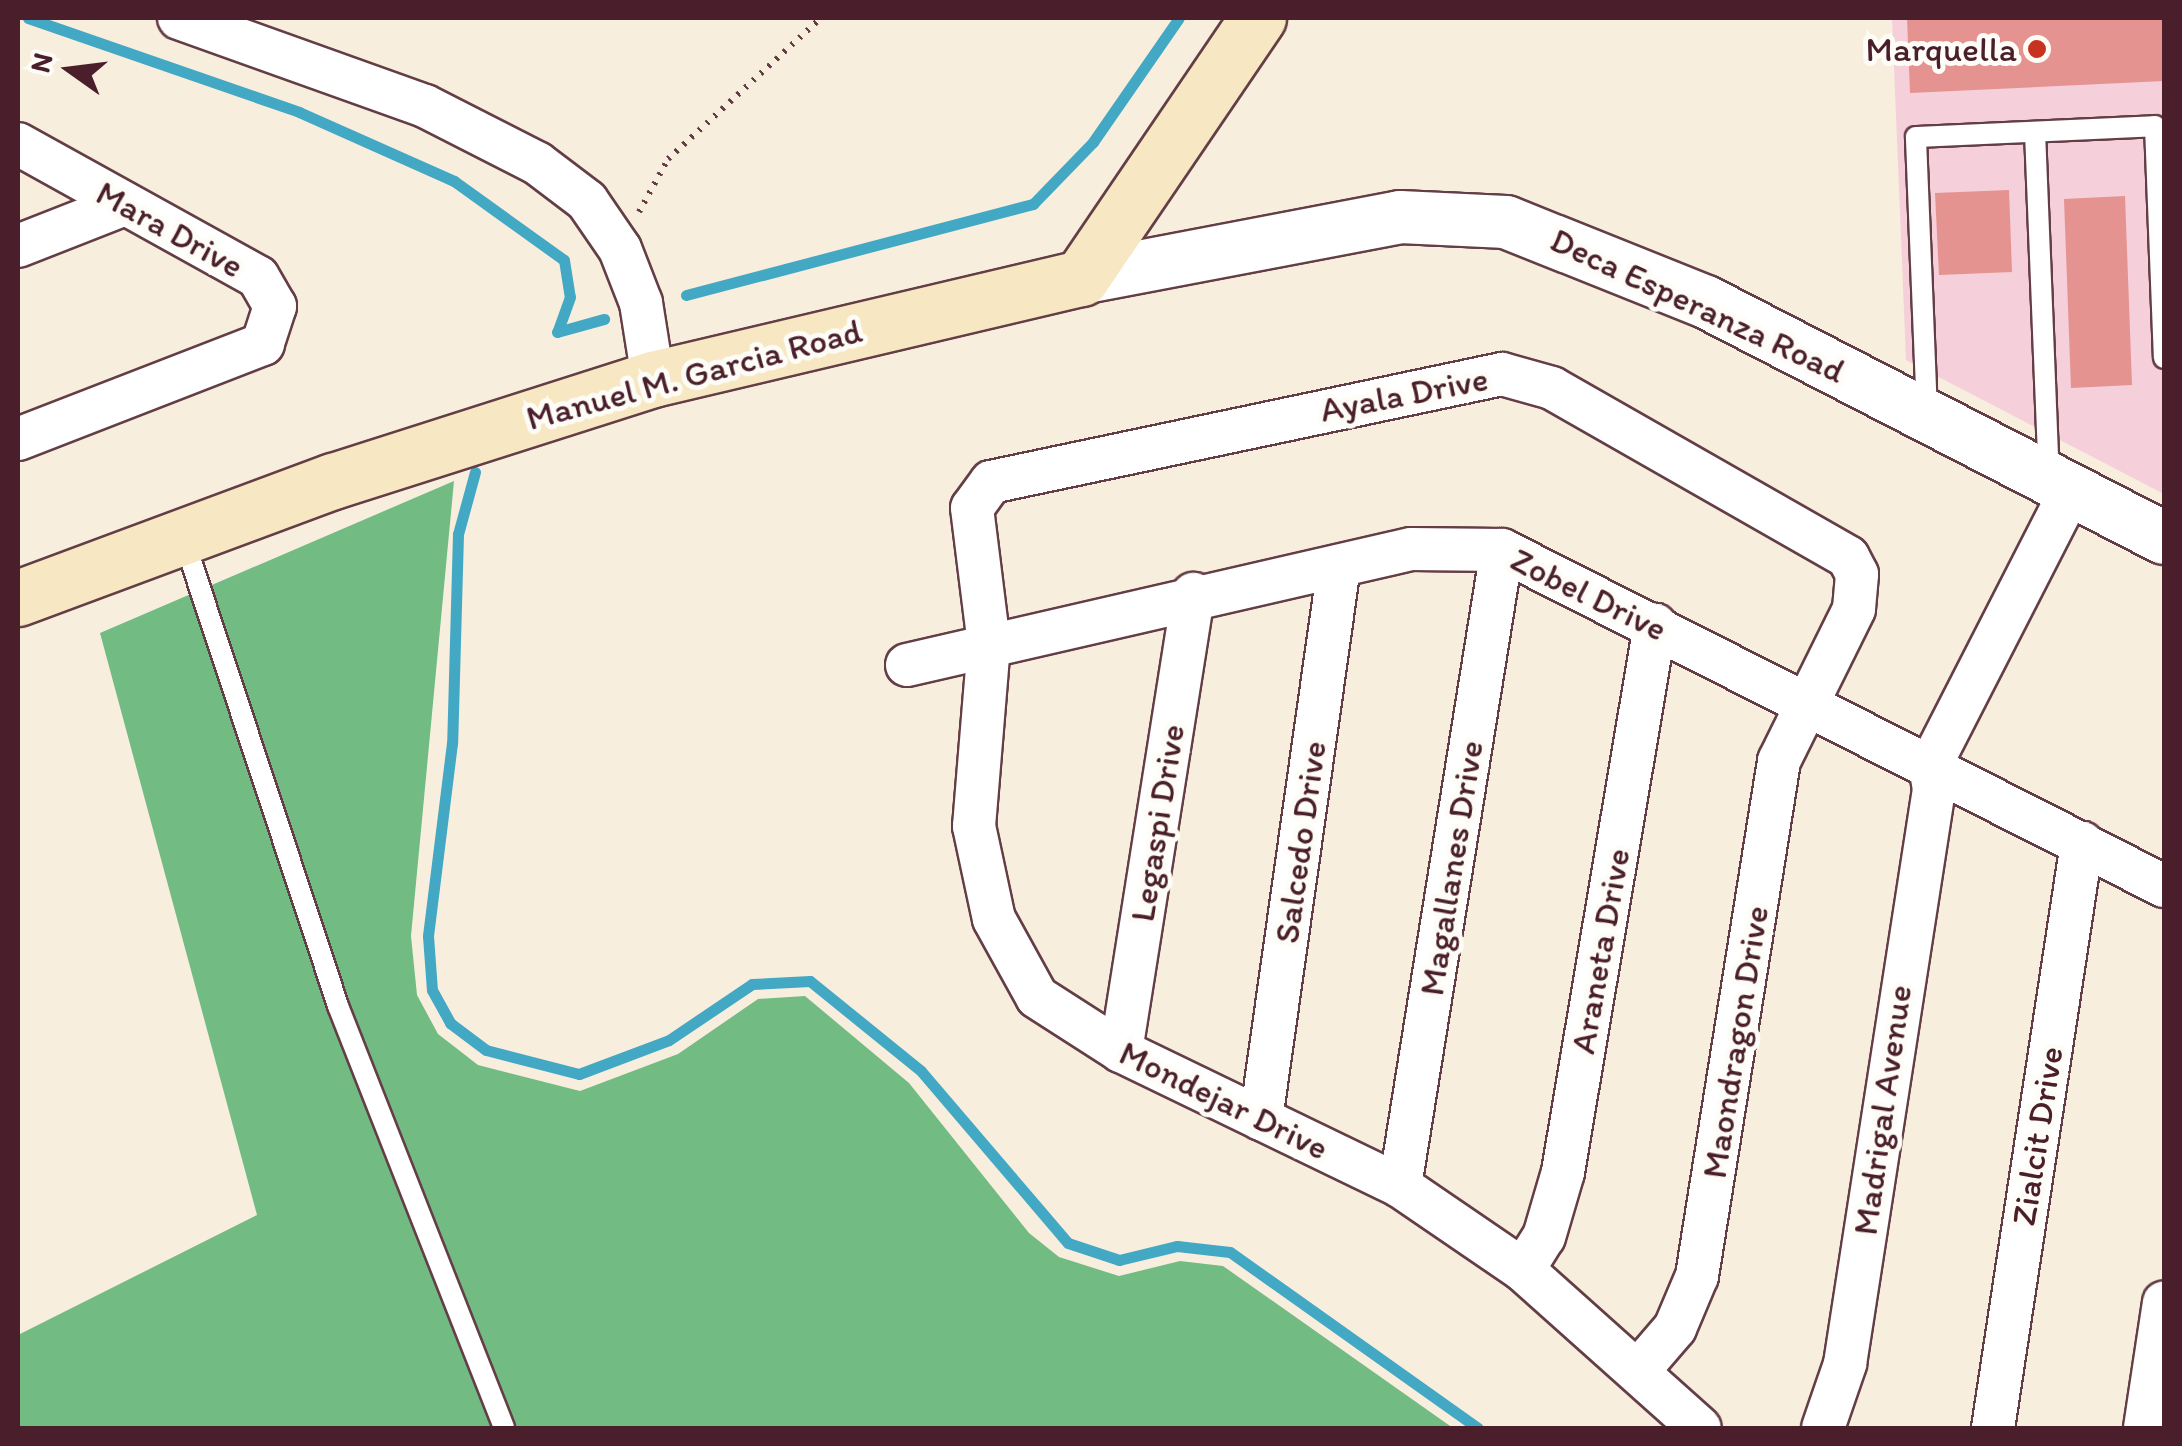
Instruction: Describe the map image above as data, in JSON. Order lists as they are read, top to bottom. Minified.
{"streets":{"main road":["Manuel M. Garcia Road"],"street":["Mara Drive","Deca Esperanza Road","Ayala Drive","Zobel Drive","Legaspi Drive","Salcedo Drive","Magallanes Drive","Araneta Drive","Maondragon Drive","Mondejar Drive","Madrigal Avenue","Zialcit Drive"]},"crossings":[["Deca Esperanza Road","Manuel M. Garcia Road"],["Deca Esperanza Road","Madrigal Avenue"],["Ayala Drive","Zobel Drive"],["Ayala Drive","Maondragon Drive"],["Ayala Drive","Mondejar Drive"],["Zobel Drive","Legaspi Drive"],["Zobel Drive","Salcedo Drive"],["Zobel Drive","Magallanes Drive"],["Zobel Drive","Araneta Drive"],["Zobel Drive","Maondragon Drive"],["Zobel Drive","Mondejar Drive"],["Zobel Drive","Madrigal Avenue"],["Zobel Drive","Zialcit Drive"],["Legaspi Drive","Mondejar Drive"],["Salcedo Drive","Mondejar Drive"],["Magallanes Drive","Mondejar Drive"],["Araneta Drive","Mondejar Drive"],["Maondragon Drive","Mondejar Drive"]],"places":["Marquella"],"north":"left"}
